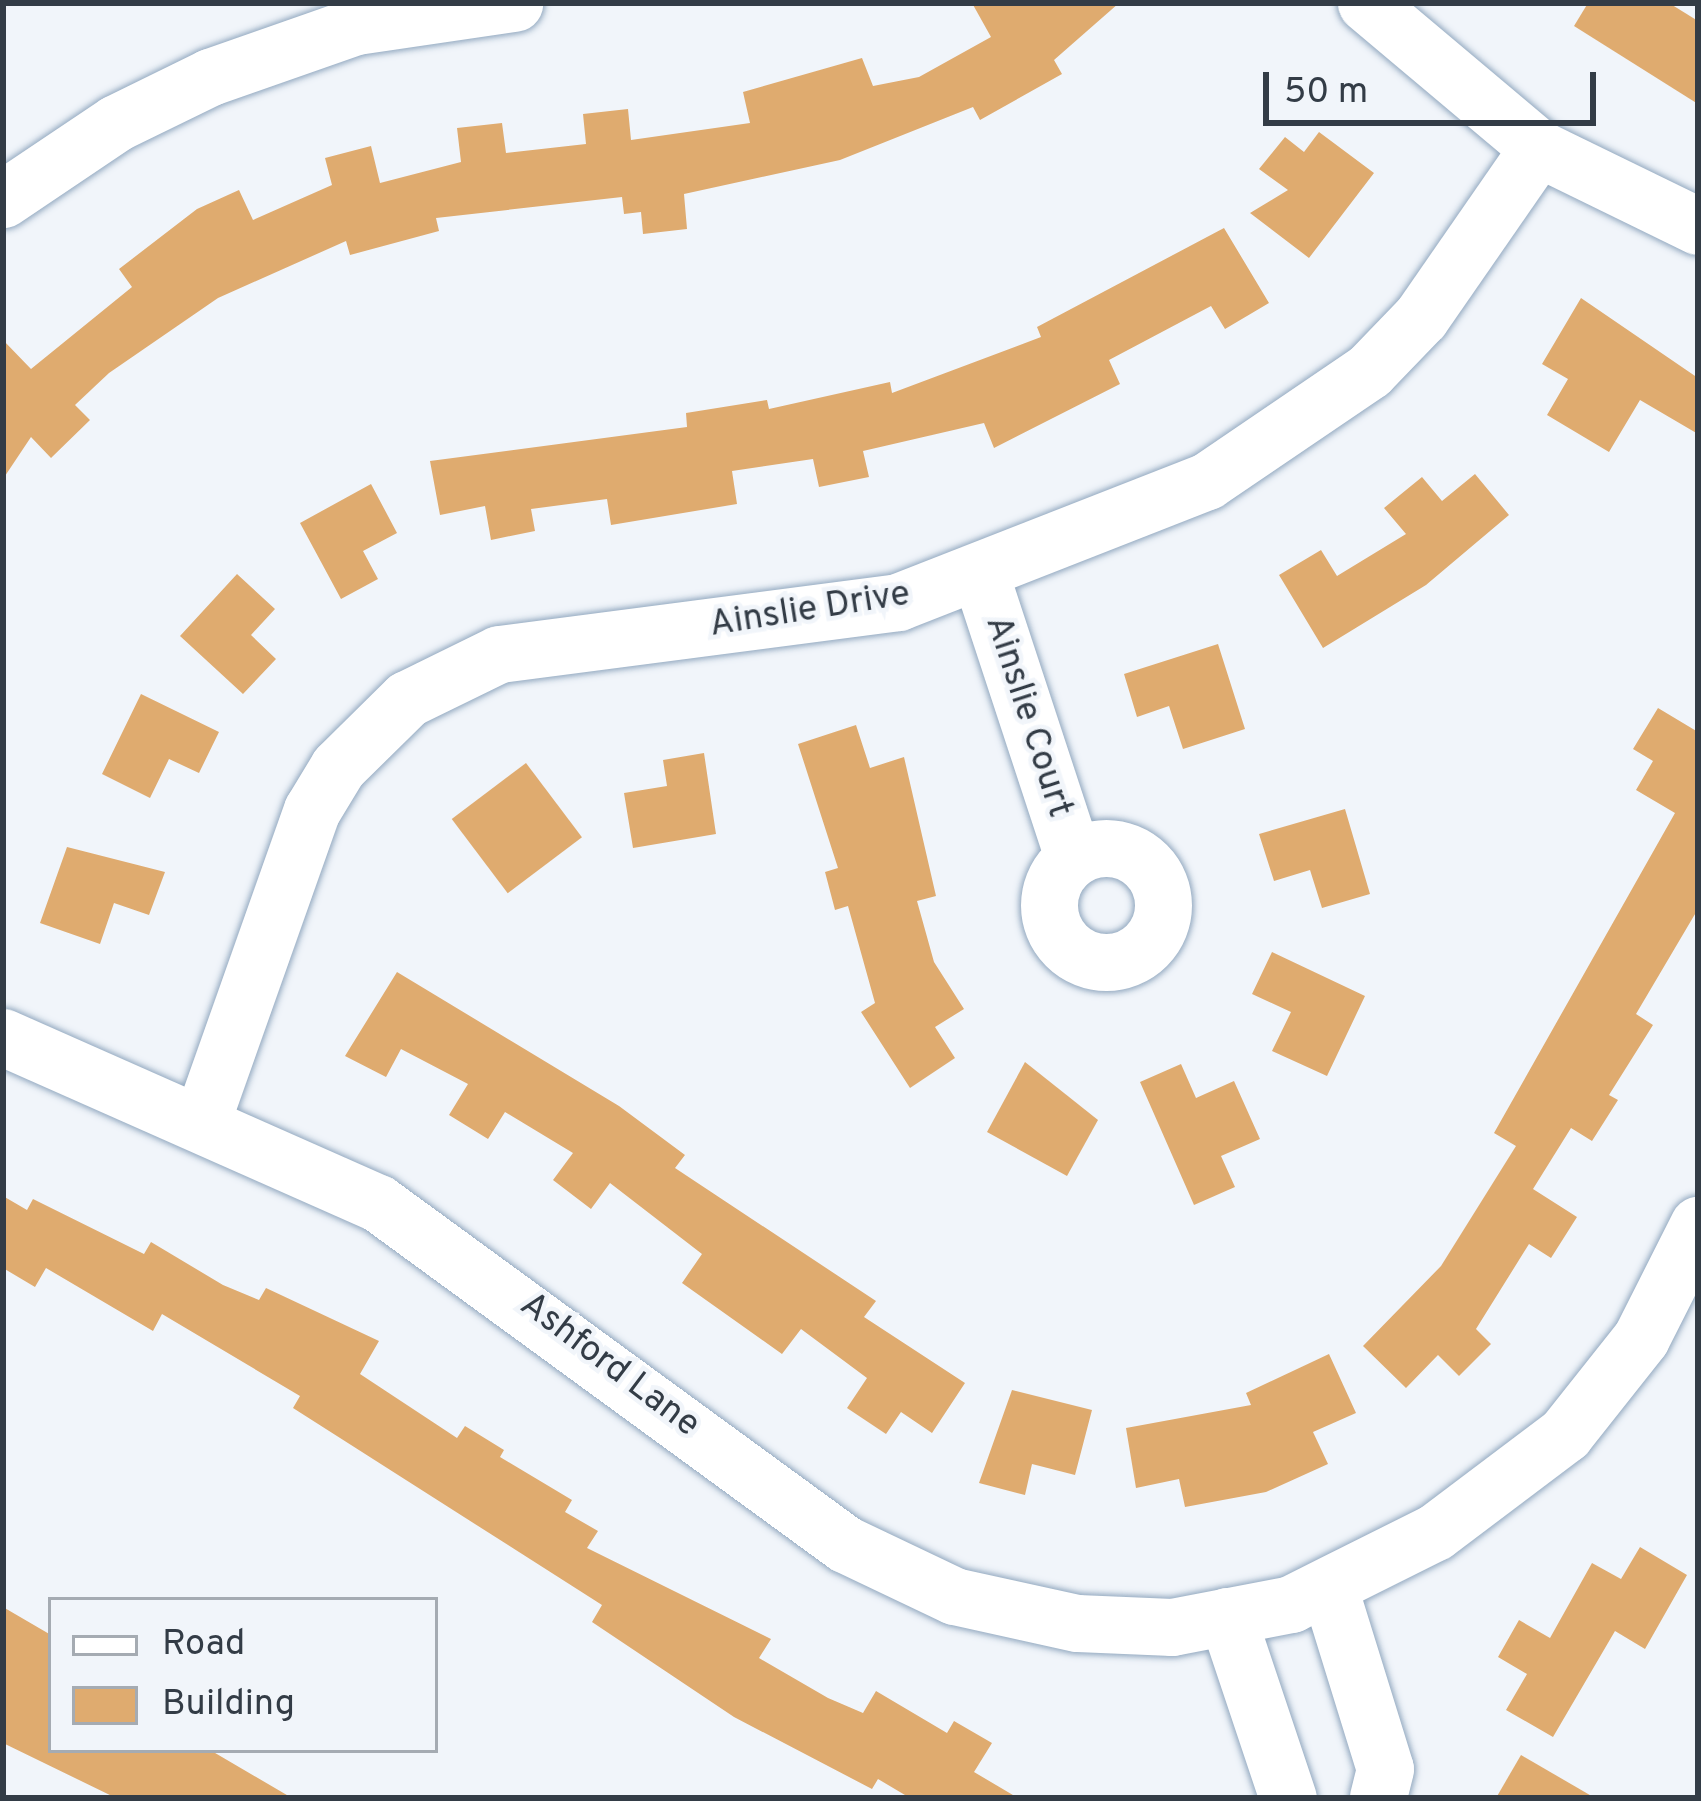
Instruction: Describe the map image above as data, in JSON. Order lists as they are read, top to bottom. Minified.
{"streets":{"street":["Ainslie Drive","Ainslie Court","Ashford Lane"]},"crossings":[["Ainslie Drive","Ainslie Court"],["Ainslie Drive","Ashford Lane"]],"legend":["Road","Building"],"scale_bar":"50 m"}
